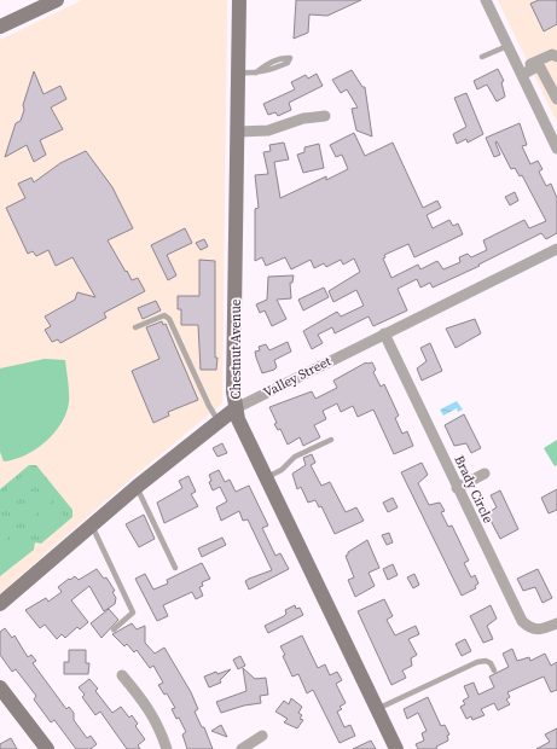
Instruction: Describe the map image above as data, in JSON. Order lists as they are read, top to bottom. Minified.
{"streets":{"main road":["Chestnut Avenue","Valley Street"],"street":["Brady Circle"]},"crossings":[["Chestnut Avenue","Valley Street"],["Valley Street","Brady Circle"]]}
